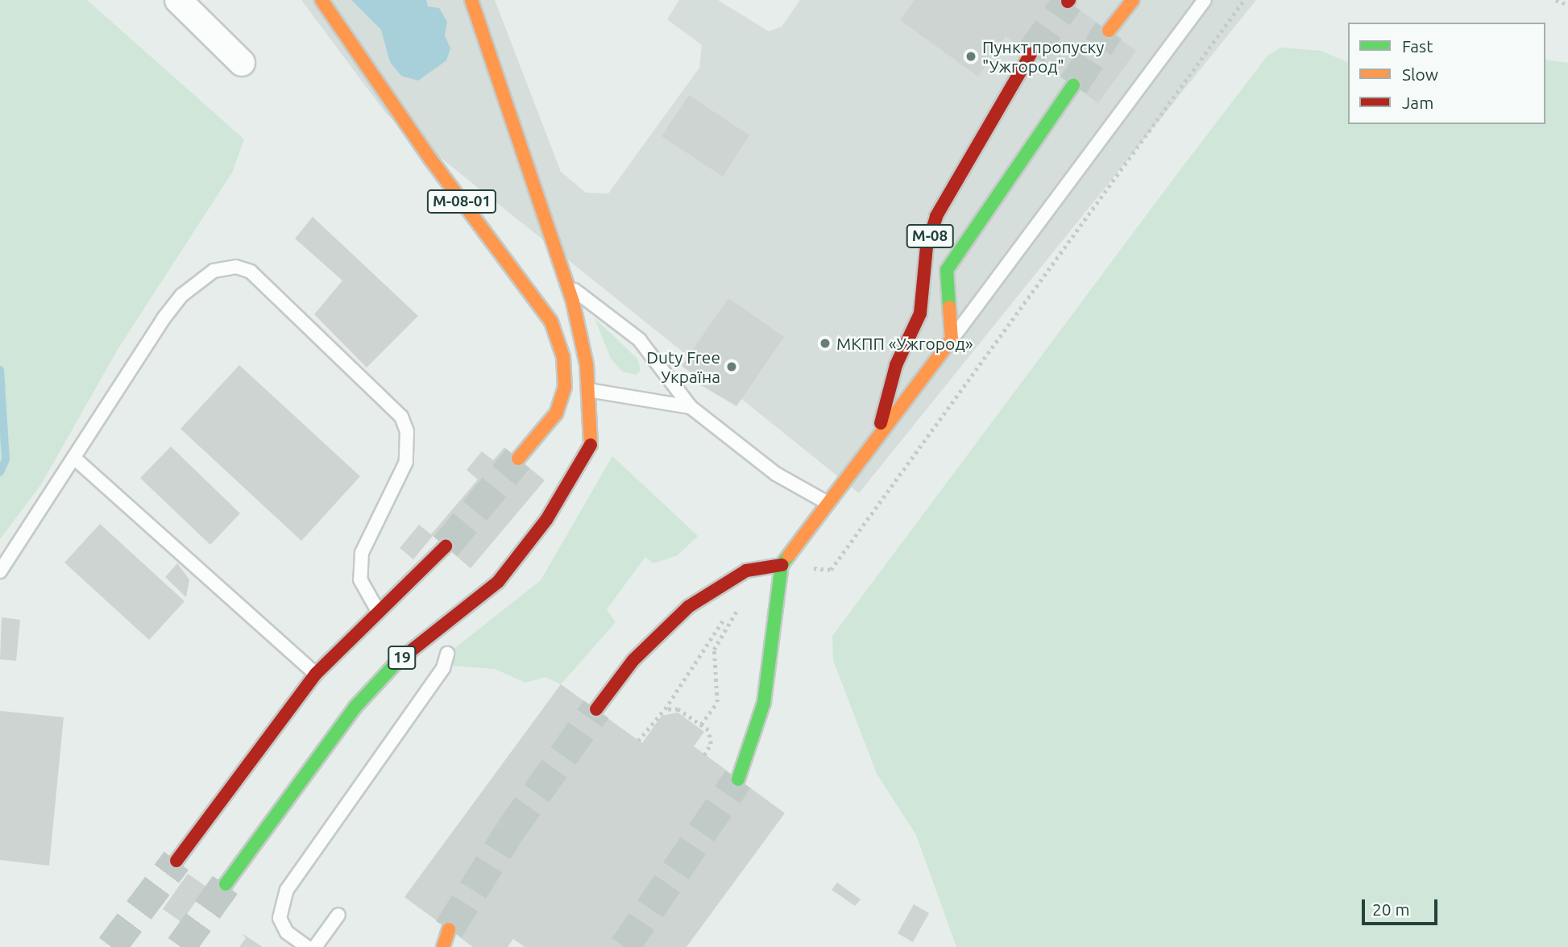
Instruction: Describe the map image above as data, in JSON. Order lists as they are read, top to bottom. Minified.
{"streets":{"main road":["М-08-01","М-08","19"]},"places":["Пункт пропуску \"Ужгород\"","МКПП «Ужгород»","Duty Free Україна"],"legend":["Fast","Slow","Jam"],"scale_bar":"20 m"}
